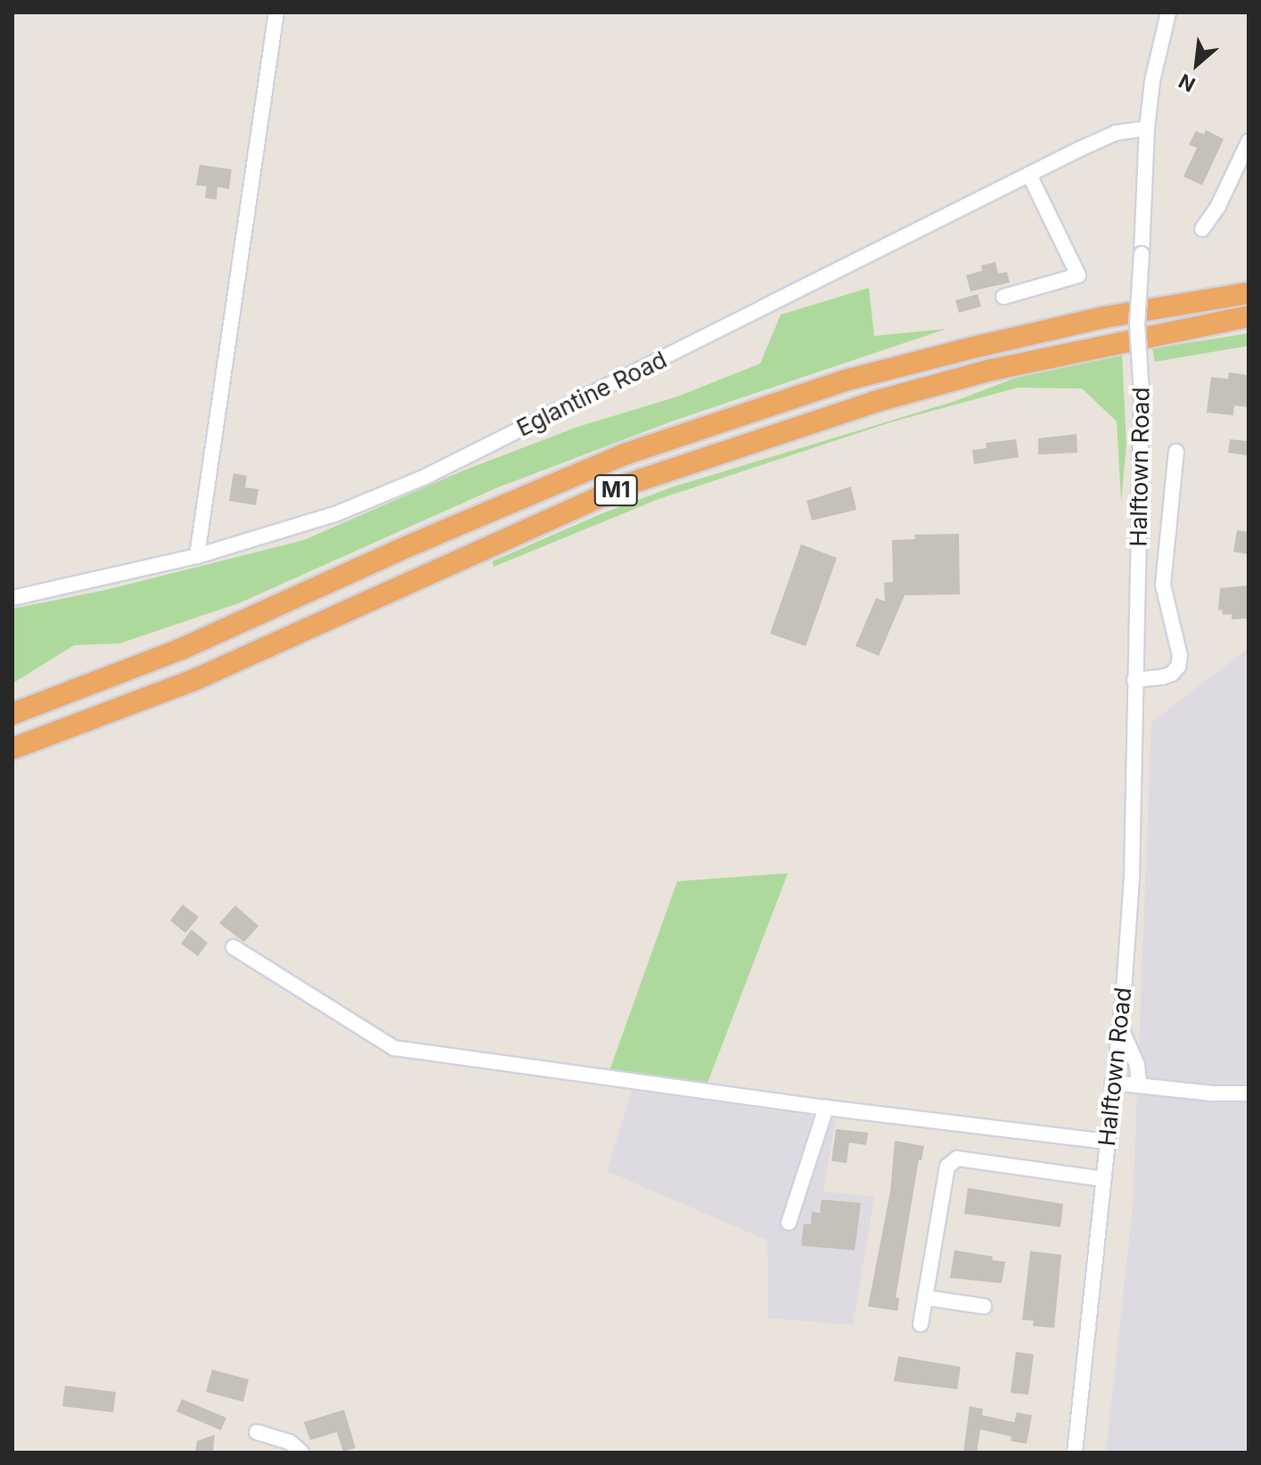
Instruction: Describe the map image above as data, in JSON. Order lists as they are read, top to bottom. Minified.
{"streets":{"highway":["M1"],"street":["Eglantine Road","Halftown Road"]},"crossings":[["Eglantine Road","Halftown Road"]],"north":"bottom left"}
